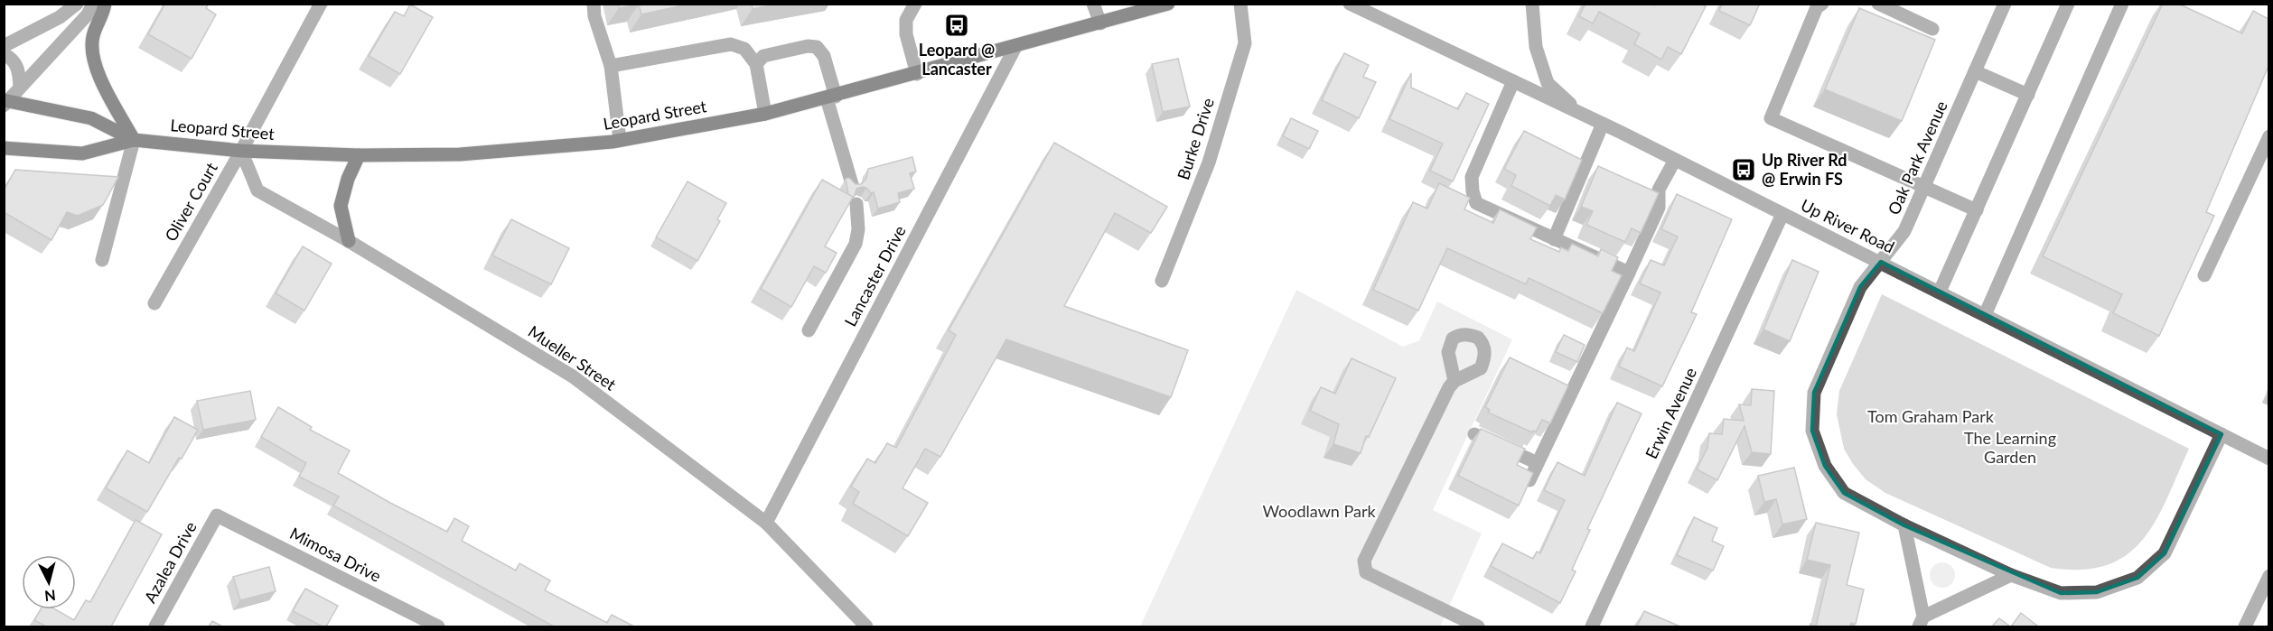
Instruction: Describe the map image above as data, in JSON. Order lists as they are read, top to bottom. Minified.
{"streets":{"main road":["Leopard Street"],"street":["Burke Drive","Oak Park Avenue","Oliver Court","Up River Road","Lancaster Drive","Mueller Street","Erwin Avenue","Mimosa Drive","Azalea Drive"]},"crossings":[["Leopard Street","Oliver Court"],["Leopard Street","Lancaster Drive"],["Leopard Street","Mueller Street"],["Oak Park Avenue","Up River Road"],["Oliver Court","Mueller Street"],["Up River Road","Erwin Avenue"],["Lancaster Drive","Mueller Street"],["Mimosa Drive","Azalea Drive"]],"parks":["Tom Graham Park","The Learning Garden","Woodlawn Park"],"places":{"bus stop":["Leopard @ Lancaster","Up River Rd @ Erwin FS"]},"north":"bottom"}
